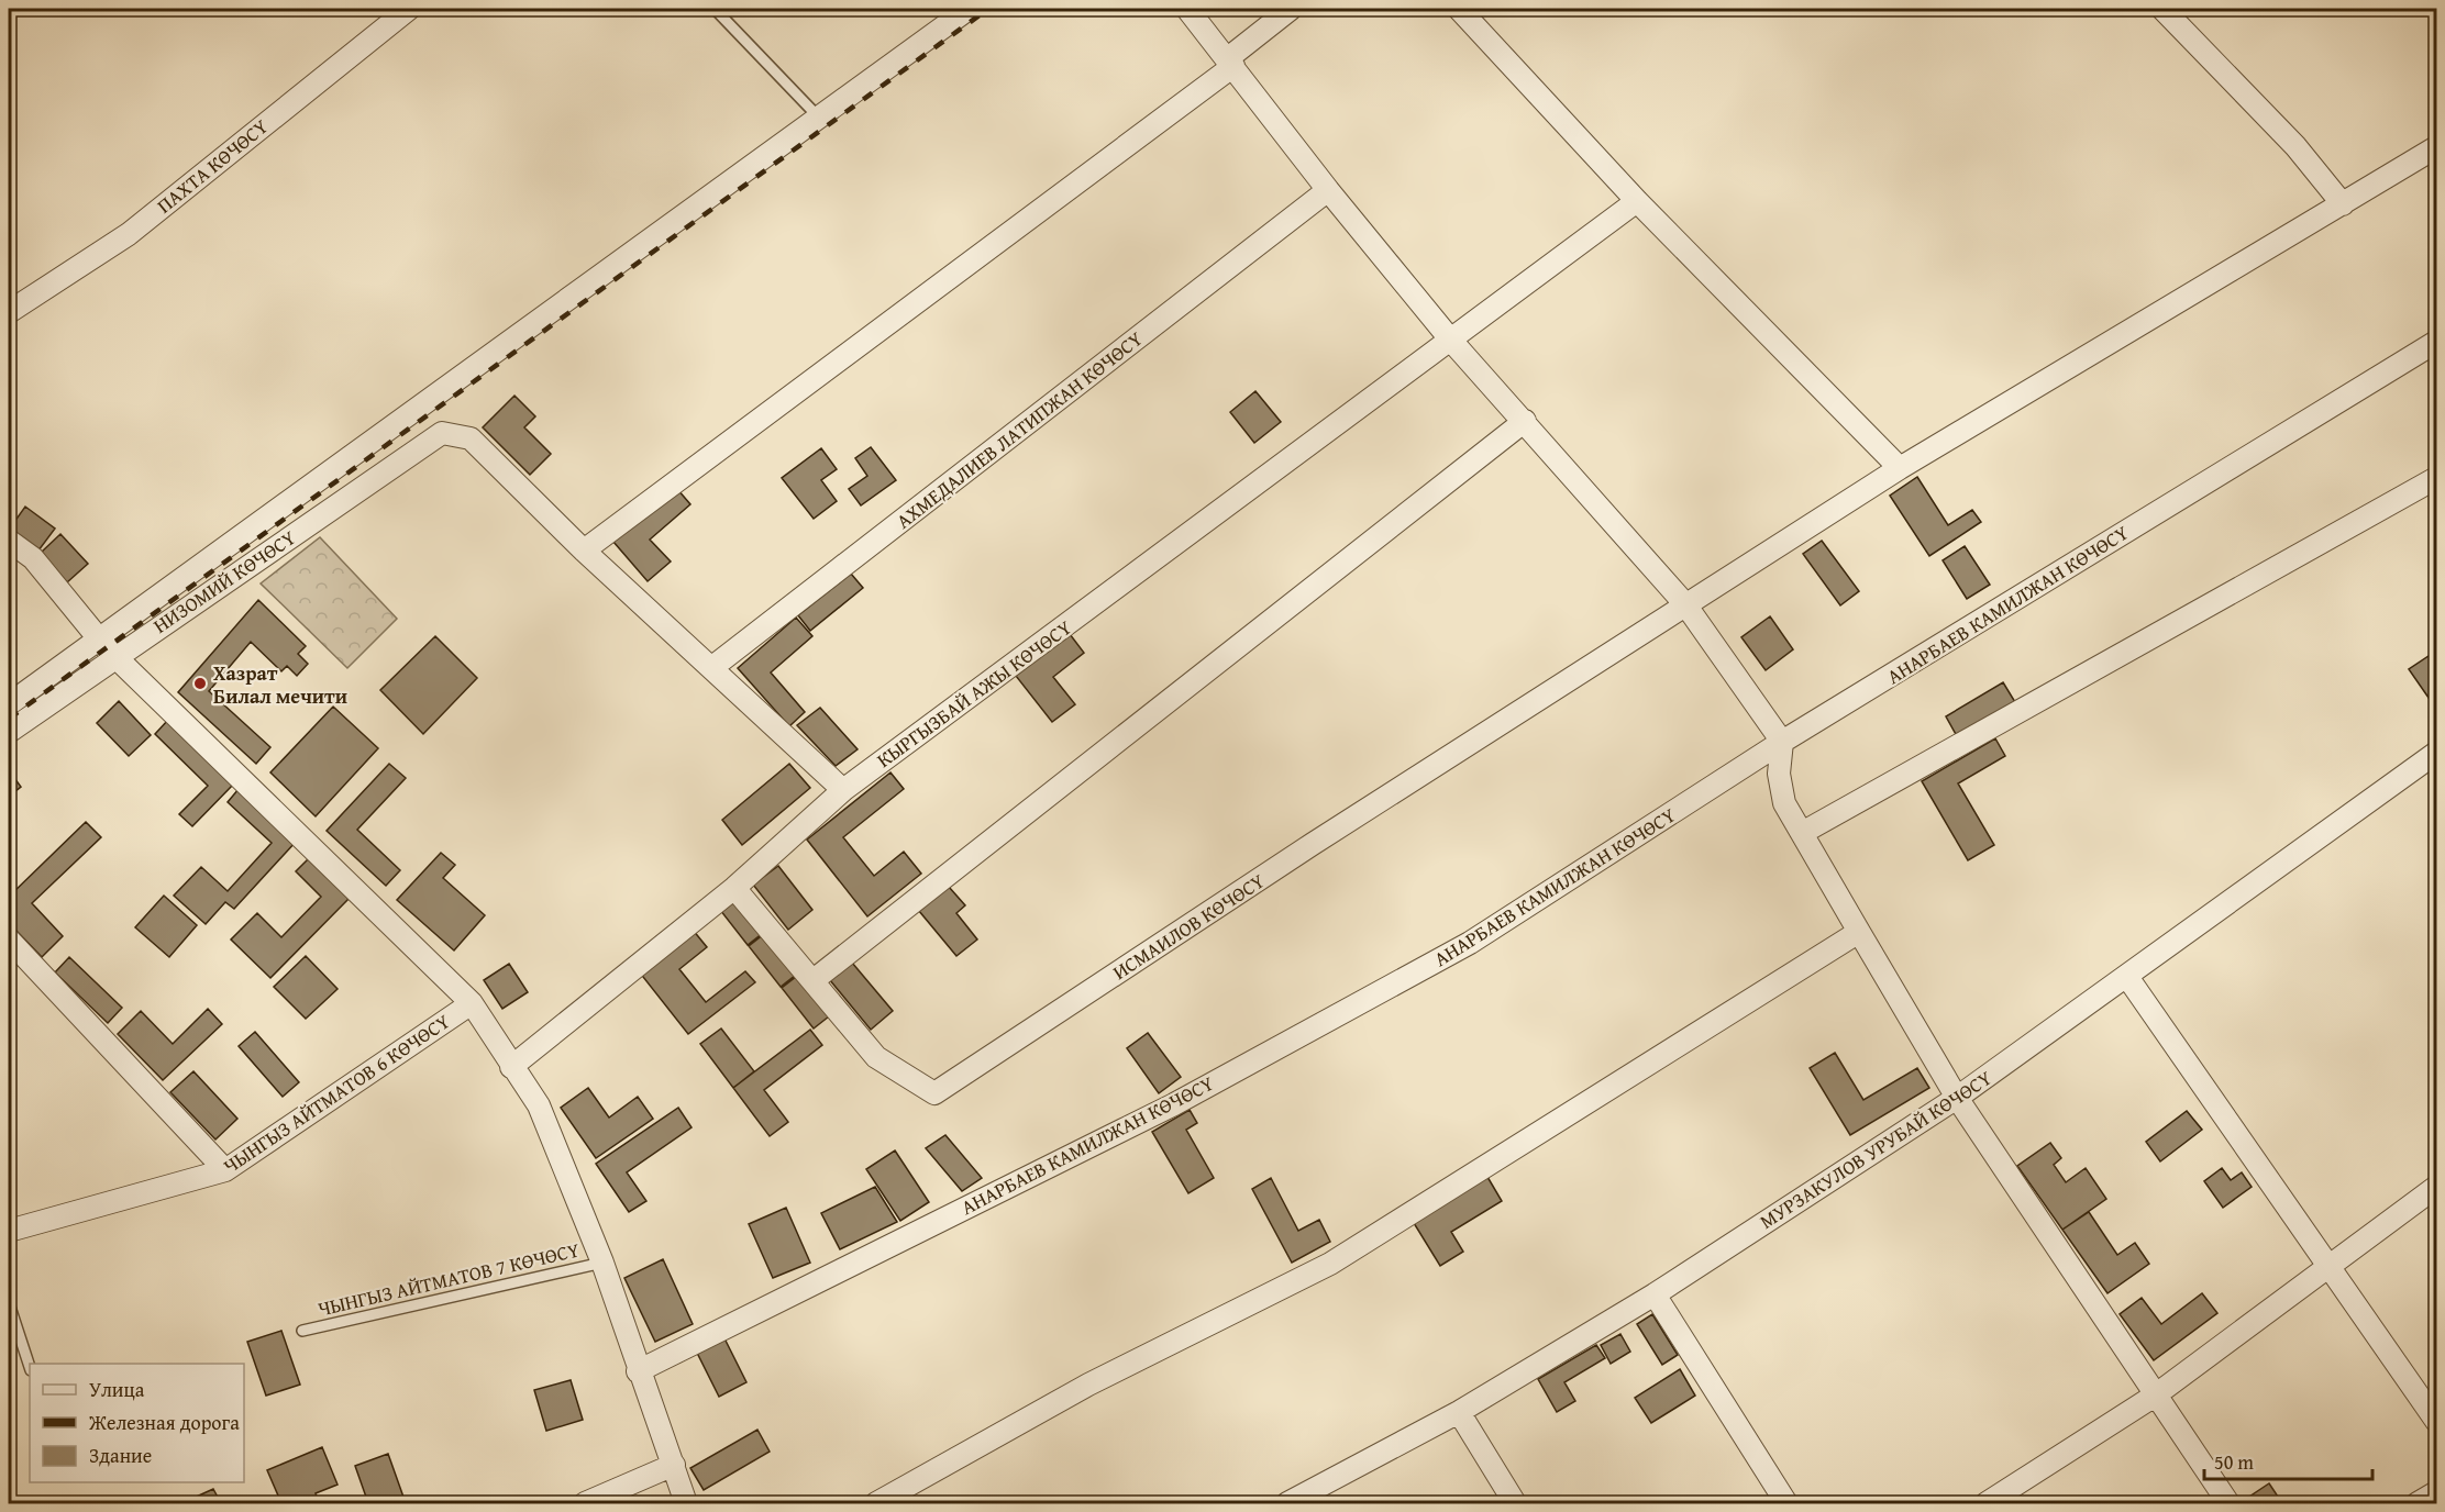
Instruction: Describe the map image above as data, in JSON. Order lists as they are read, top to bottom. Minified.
{"streets":{"street":["ПАХТА КӨЧӨСҮ","АХМЕДАЛИЕВ ЛАТИПЖАН КӨЧӨСҮ","НИЗОМИЙ КӨЧӨСҮ","АНАРБАЕВ КАМИЛЖАН КӨЧӨСҮ","КЫРГЫЗБАЙ АЖЫ КӨЧӨСҮ","ИСМАИЛОВ КӨЧӨСҮ","ЧЫНГЫЗ АЙТМАТОВ 6 КӨЧӨСҮ","МУРЗАКУЛОВ УРУБАЙ КӨЧӨСҮ"],"lane":["ЧЫНГЫЗ АЙТМАТОВ 7 КӨЧӨСҮ"]},"crossings":[["КЫРГЫЗБАЙ АЖЫ КӨЧӨСҮ","ИСМАИЛОВ КӨЧӨСҮ"]],"places":["Хазрат Билал мечити"],"legend":["Улица","Железная дорога","Здание"],"scale_bar":"50 m"}
